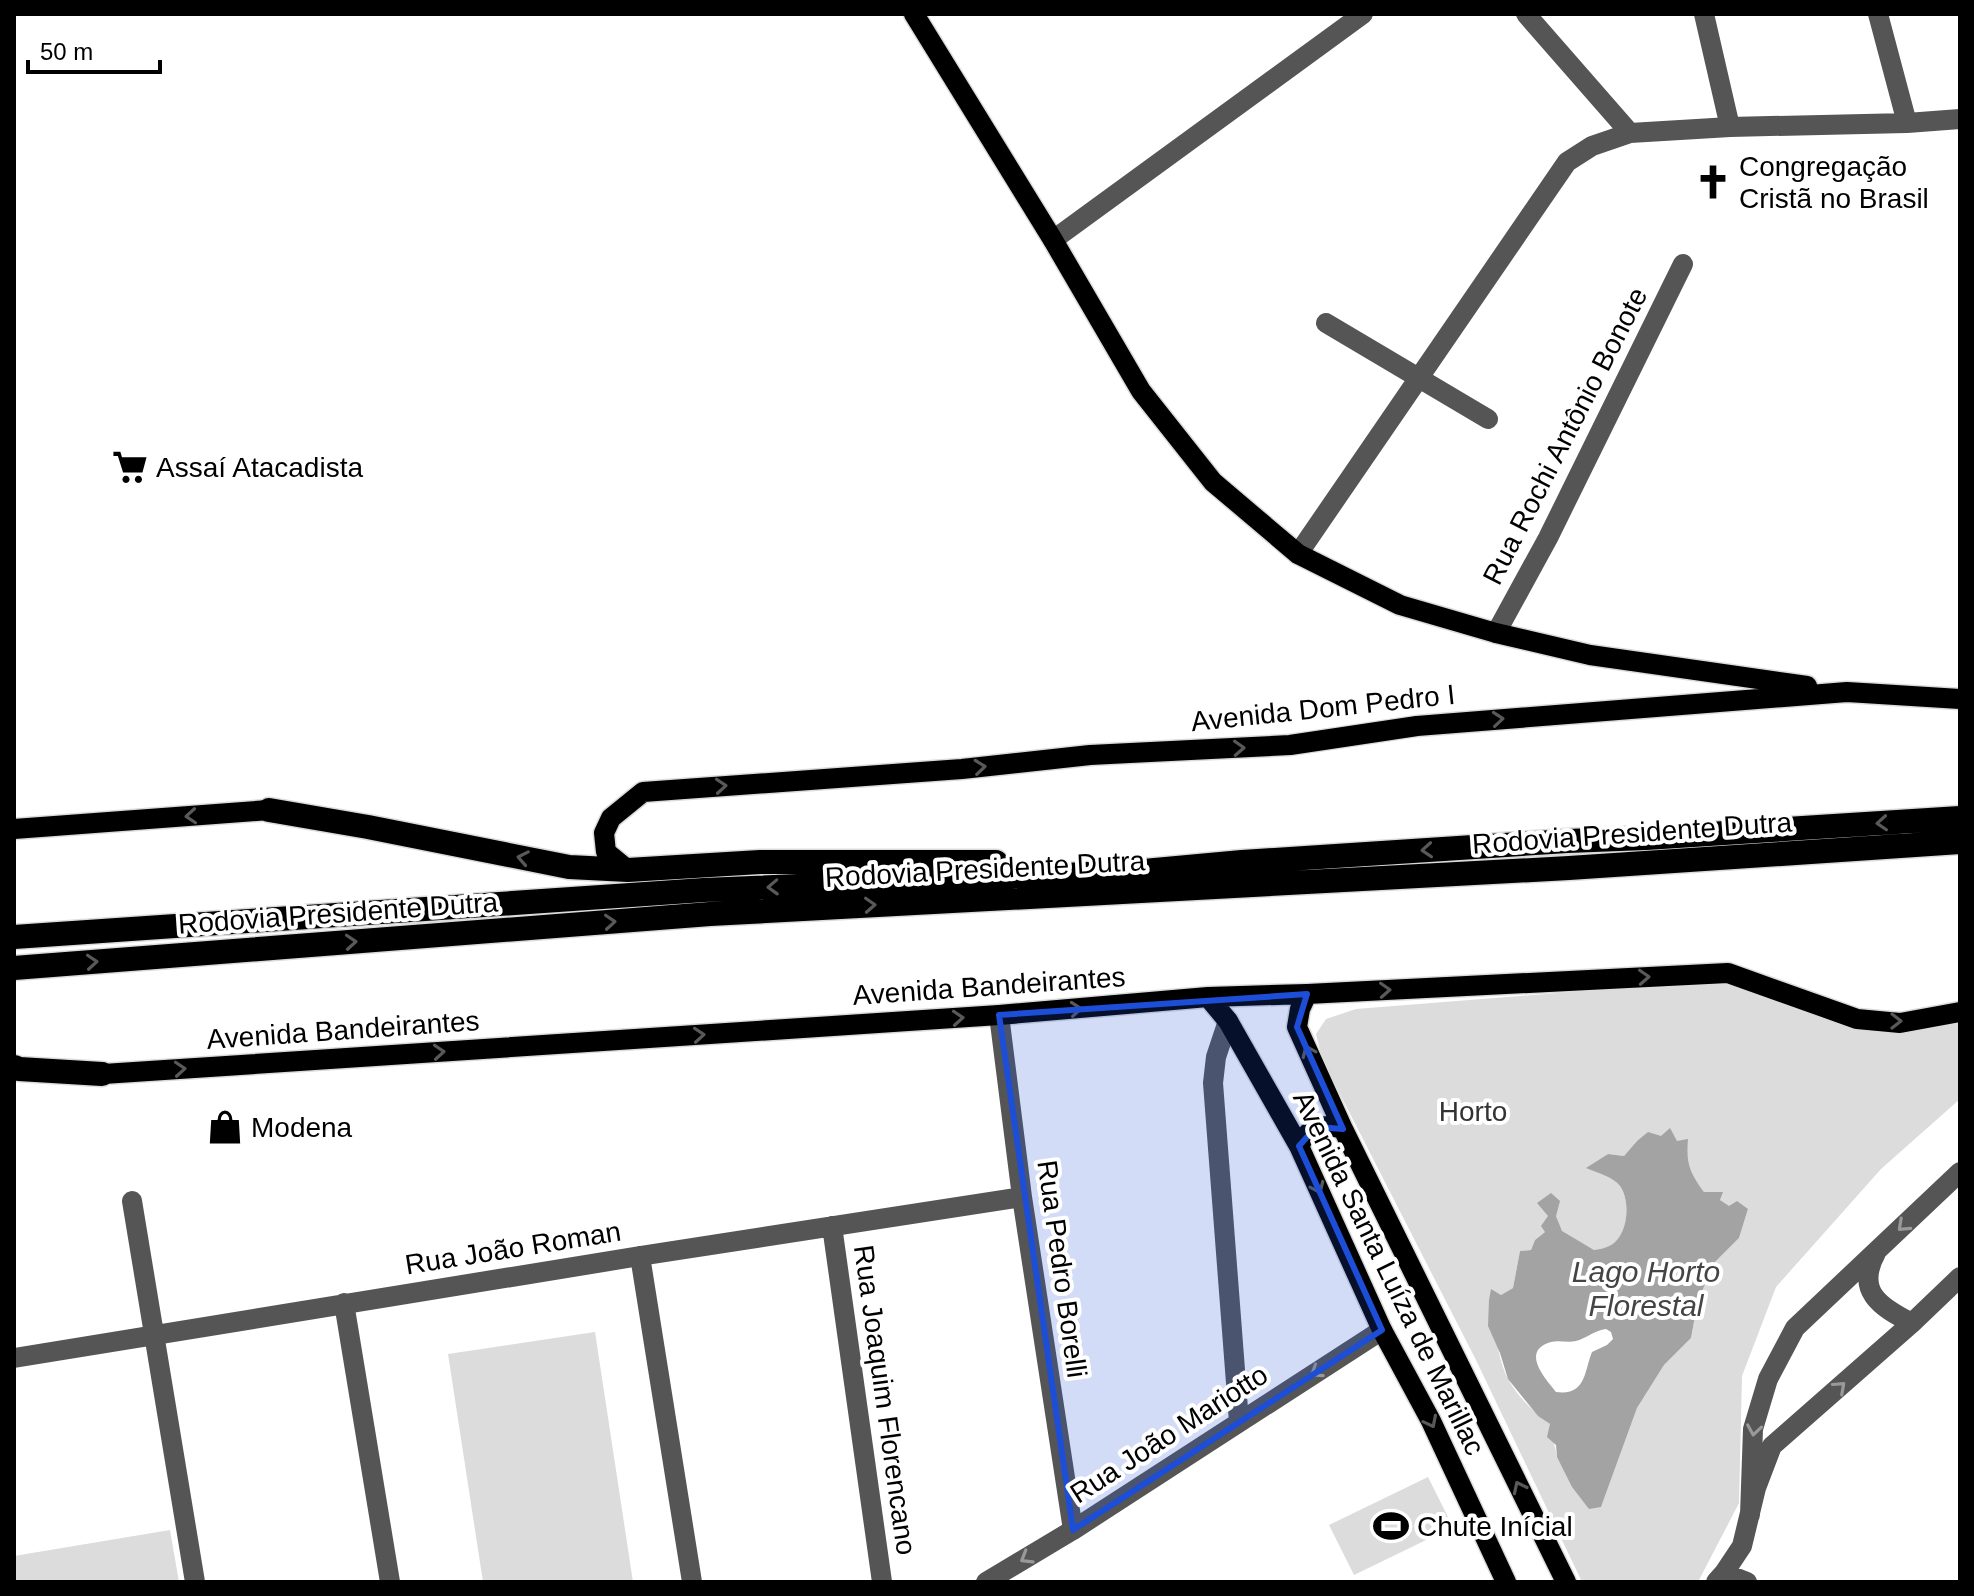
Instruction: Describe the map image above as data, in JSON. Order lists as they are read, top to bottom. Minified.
{"streets":{"highway":["Rodovia Presidente Dutra"],"main road":["Avenida Dom Pedro I","Avenida Bandeirantes","Avenida Santa Luíza de Marillac"],"street":["Rua Rochi Antônio Bonote","Rua João Roman","Rua Pedro Borelli","Rua Joaquim Florencano","Rua João Mariotto"]},"crossings":[["Avenida Bandeirantes","Rua Pedro Borelli"],["Avenida Bandeirantes","Avenida Santa Luíza de Marillac"],["Rua João Roman","Rua Pedro Borelli"],["Rua João Roman","Rua Joaquim Florencano"],["Rua Pedro Borelli","Rua João Mariotto"],["Avenida Santa Luíza de Marillac","Rua João Mariotto"]],"one_way":["Avenida Dom Pedro I","Avenida Bandeirantes","Rua João Mariotto"],"water":["Lago Horto Florestal"],"parks":["Horto"],"places":{"church":["Congregação Cristã no Brasil"],"supermarket":["Assaí Atacadista"],"shop":["Modena"],"sports":["Chute Inícial"]},"scale_bar":"50 m"}
